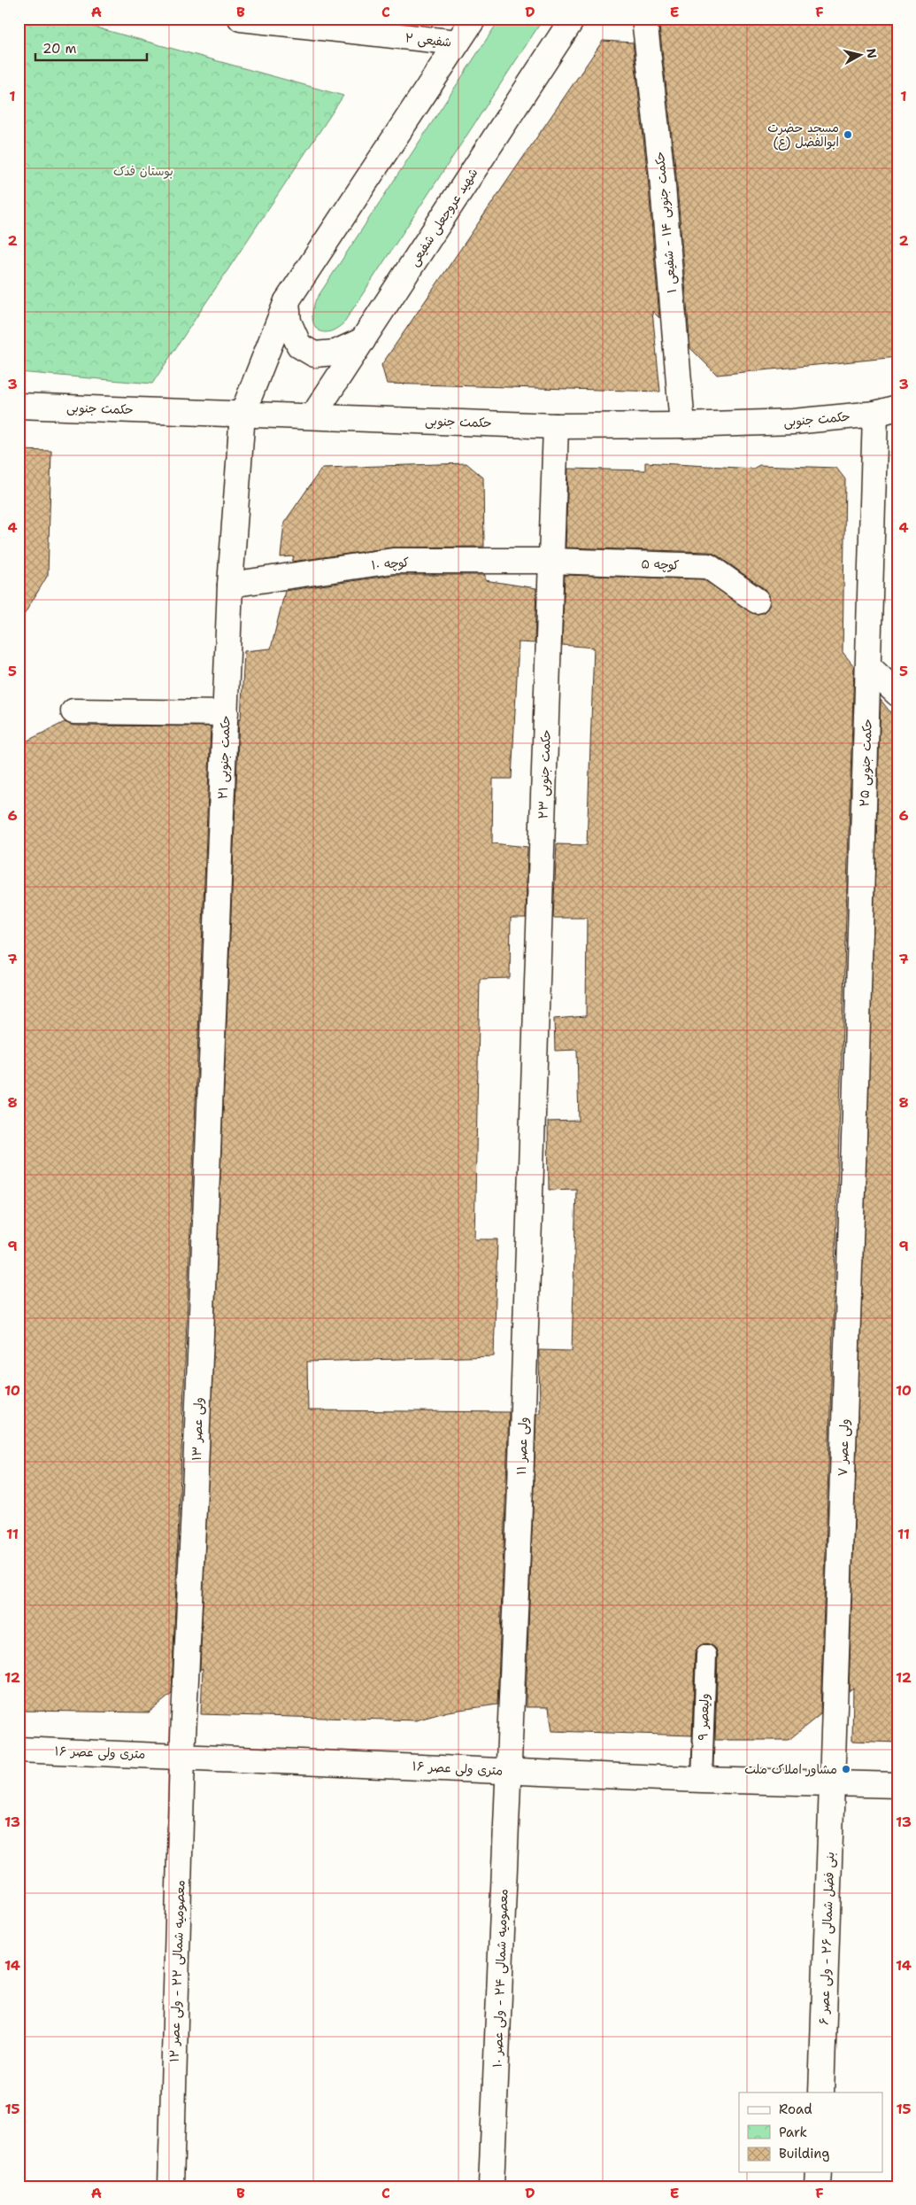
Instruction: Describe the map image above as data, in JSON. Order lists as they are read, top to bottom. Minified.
{"streets":{"street":["شفیعی ۲","شهید عروجعلی شفیعی","حکمت جنوبی ۱۴ - شفیعی ۱","حکمت جنوبی","کوچه ۱۰","کوچه ۵","حکمت جنوبی ۲۱","حکمت جنوبی ۲۵","حکمت جنوبی ۲۳","ولی عصر ۱۳","ولی عصر ۱۱","ولی عصر ۷","۱۶ متری ولی عصر","بنی فضل شمالی ۲۶ - ولی عصر ۶","معصومیه شمالی ۲۲ - ولی عصر ۱۲","معصومیه شمالی ۲۴ - ولی عصر ۱۰"],"lane":["ولیعصر ۹"]},"crossings":[["شهید عروجعلی شفیعی","حکمت جنوبی"],["حکمت جنوبی ۱۴ - شفیعی ۱","حکمت جنوبی"],["حکمت جنوبی","حکمت جنوبی ۲۱"],["حکمت جنوبی","حکمت جنوبی ۲۵"],["حکمت جنوبی","حکمت جنوبی ۲۳"],["کوچه ۱۰","کوچه ۵"],["کوچه ۱۰","حکمت جنوبی ۲۱"],["کوچه ۱۰","حکمت جنوبی ۲۳"],["کوچه ۵","حکمت جنوبی ۲۳"],["حکمت جنوبی ۲۱","ولی عصر ۱۳"],["حکمت جنوبی ۲۵","ولی عصر ۷"],["حکمت جنوبی ۲۳","ولی عصر ۱۱"],["ولی عصر ۱۳","۱۶ متری ولی عصر"],["ولی عصر ۱۳","معصومیه شمالی ۲۲ - ولی عصر ۱۲"],["ولی عصر ۱۱","۱۶ متری ولی عصر"],["ولی عصر ۱۱","معصومیه شمالی ۲۴ - ولی عصر ۱۰"],["ولی عصر ۷","۱۶ متری ولی عصر"],["ولی عصر ۷","بنی فضل شمالی ۲۶ - ولی عصر ۶"],["ولیعصر ۹","۱۶ متری ولی عصر"],["۱۶ متری ولی عصر","بنی فضل شمالی ۲۶ - ولی عصر ۶"],["۱۶ متری ولی عصر","معصومیه شمالی ۲۲ - ولی عصر ۱۲"],["۱۶ متری ولی عصر","معصومیه شمالی ۲۴ - ولی عصر ۱۰"]],"parks":["بوستان فدک"],"places":["مسجد حضرت ابوالفضل (ع)","مشاور املاک ملت"],"legend":["Road","Park","Building"],"scale_bar":"20 m","north":"right","grid":{"columns":["A","B","C","D","E","F"],"rows":["1","2","3","4","5","6","7","8","9","10","11","12","13","14","15"]}}
